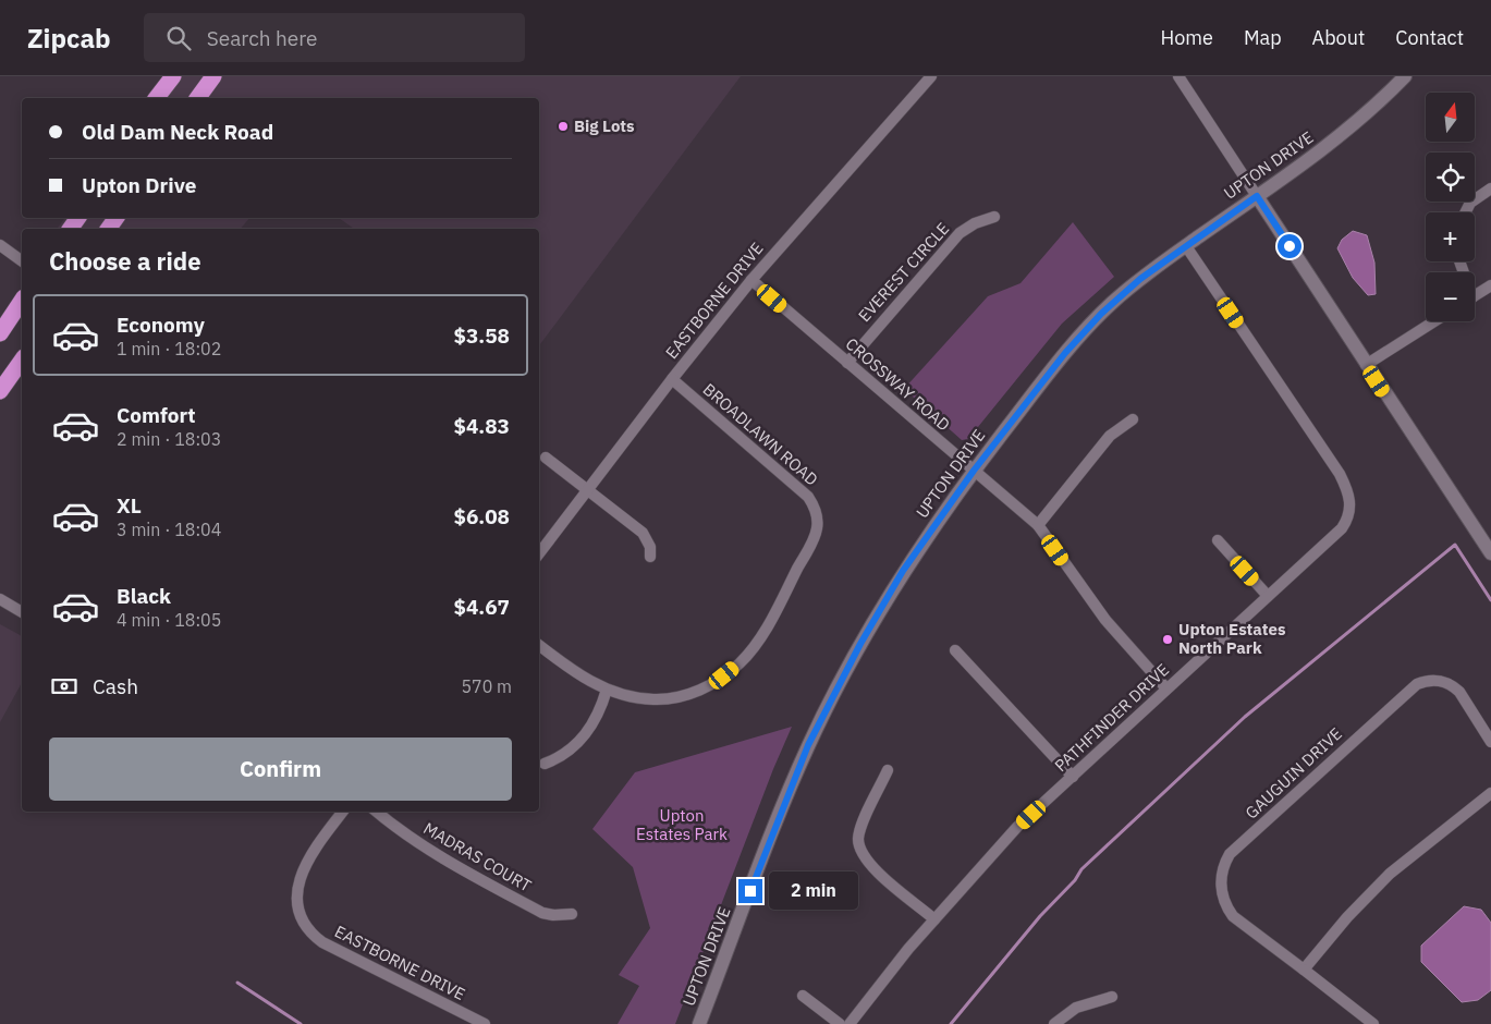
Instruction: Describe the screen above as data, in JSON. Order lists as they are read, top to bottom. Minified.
{"streets":{"main road":["UPTON DRIVE"],"street":["EVEREST CIRCLE","EASTBORNE DRIVE","CROSSWAY ROAD","BROADLAWN ROAD","PATHFINDER DRIVE","GAUGUIN DRIVE","MADRAS COURT"]},"crossings":[["UPTON DRIVE","CROSSWAY ROAD"],["UPTON DRIVE","PATHFINDER DRIVE"],["EVEREST CIRCLE","CROSSWAY ROAD"],["EASTBORNE DRIVE","CROSSWAY ROAD"],["EASTBORNE DRIVE","BROADLAWN ROAD"],["CROSSWAY ROAD","PATHFINDER DRIVE"]],"parks":["Upton Estates Park"],"places":["Big Lots","Upton Estates North Park"],"north":"top","page":{"header":"Zipcab","search":"Search here","nav":["Home","Map","About","Contact"],"map_buttons":["+","−"],"banner":["Old Dam Neck Road","Upton Drive"],"heading":"Choose a ride","list":[{"name":"Economy","note":"1 min · 18:02","value":"$3.58"},{"name":"Comfort","note":"2 min · 18:03","value":"$4.83"},{"name":"XL","note":"3 min · 18:04","value":"$6.08"},{"name":"Black","note":"4 min · 18:05","value":"$4.67"}],"pay":["Cash","570 m"],"buttons":"Confirm","bubble":"2 min"}}
